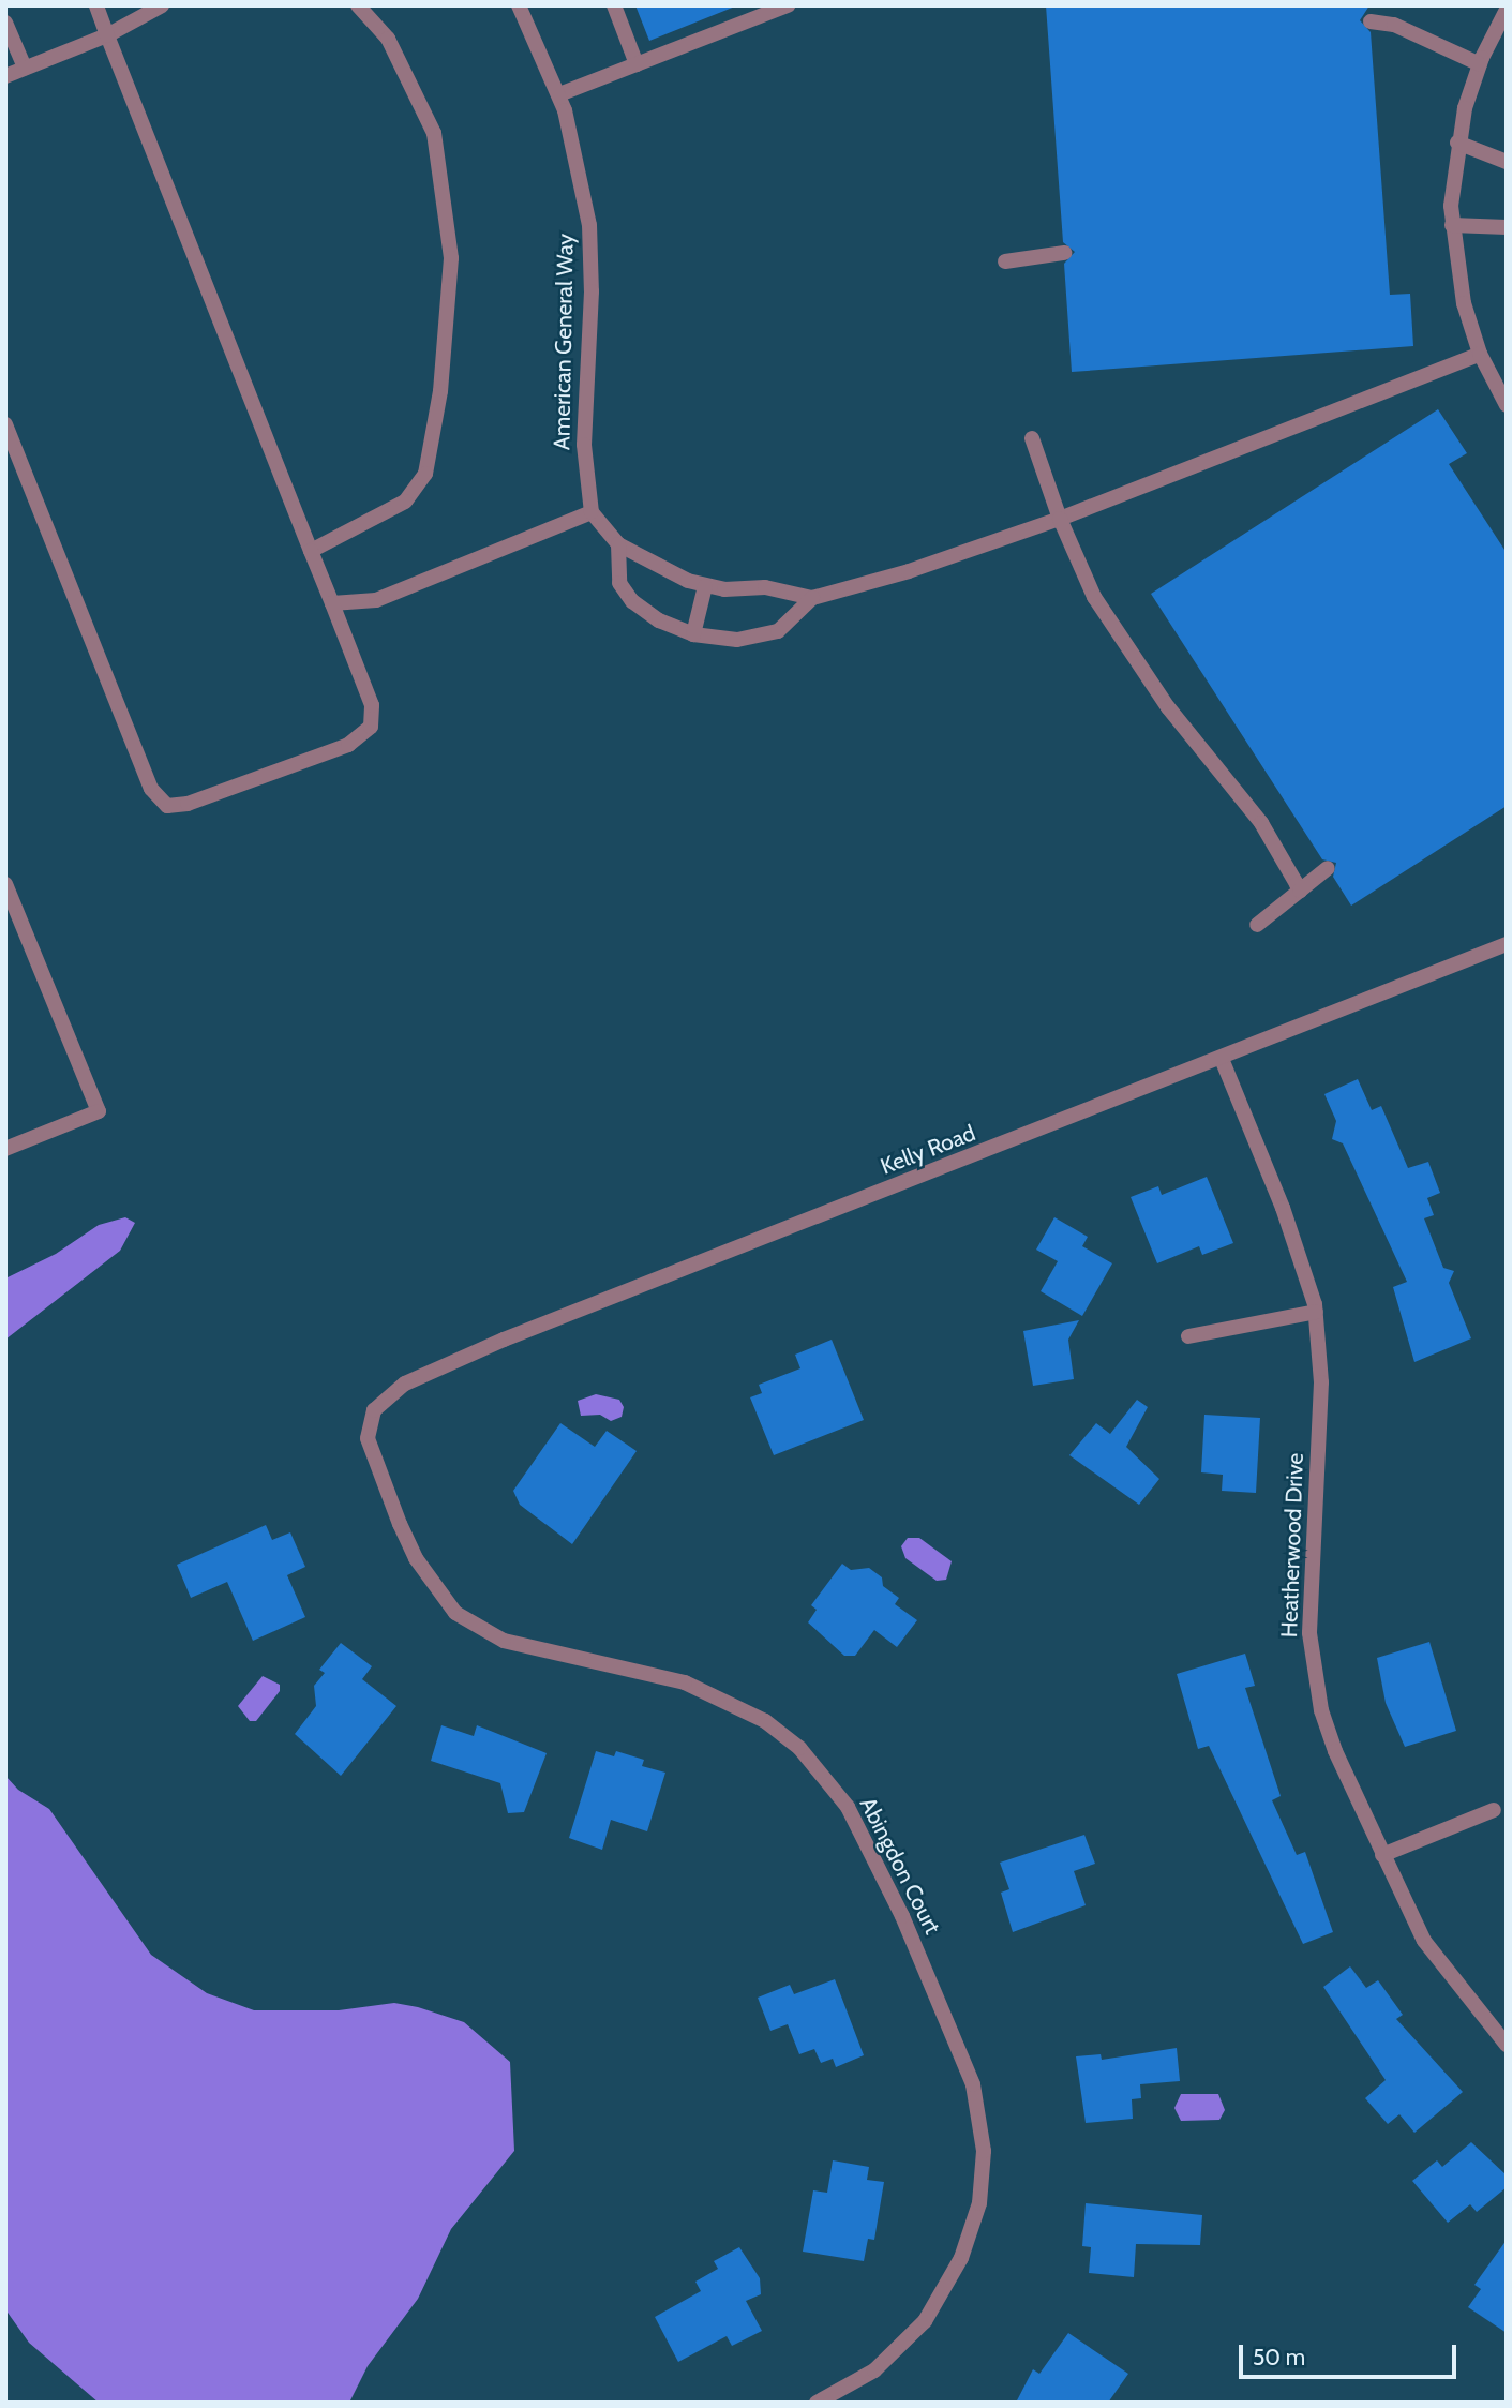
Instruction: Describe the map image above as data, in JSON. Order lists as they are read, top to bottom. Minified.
{"streets":{"street":["American General Way","Kelly Road","Heatherwood Drive","Abingdon Court"]},"crossings":[["Kelly Road","Heatherwood Drive"],["Kelly Road","Abingdon Court"]],"scale_bar":"50 m"}
